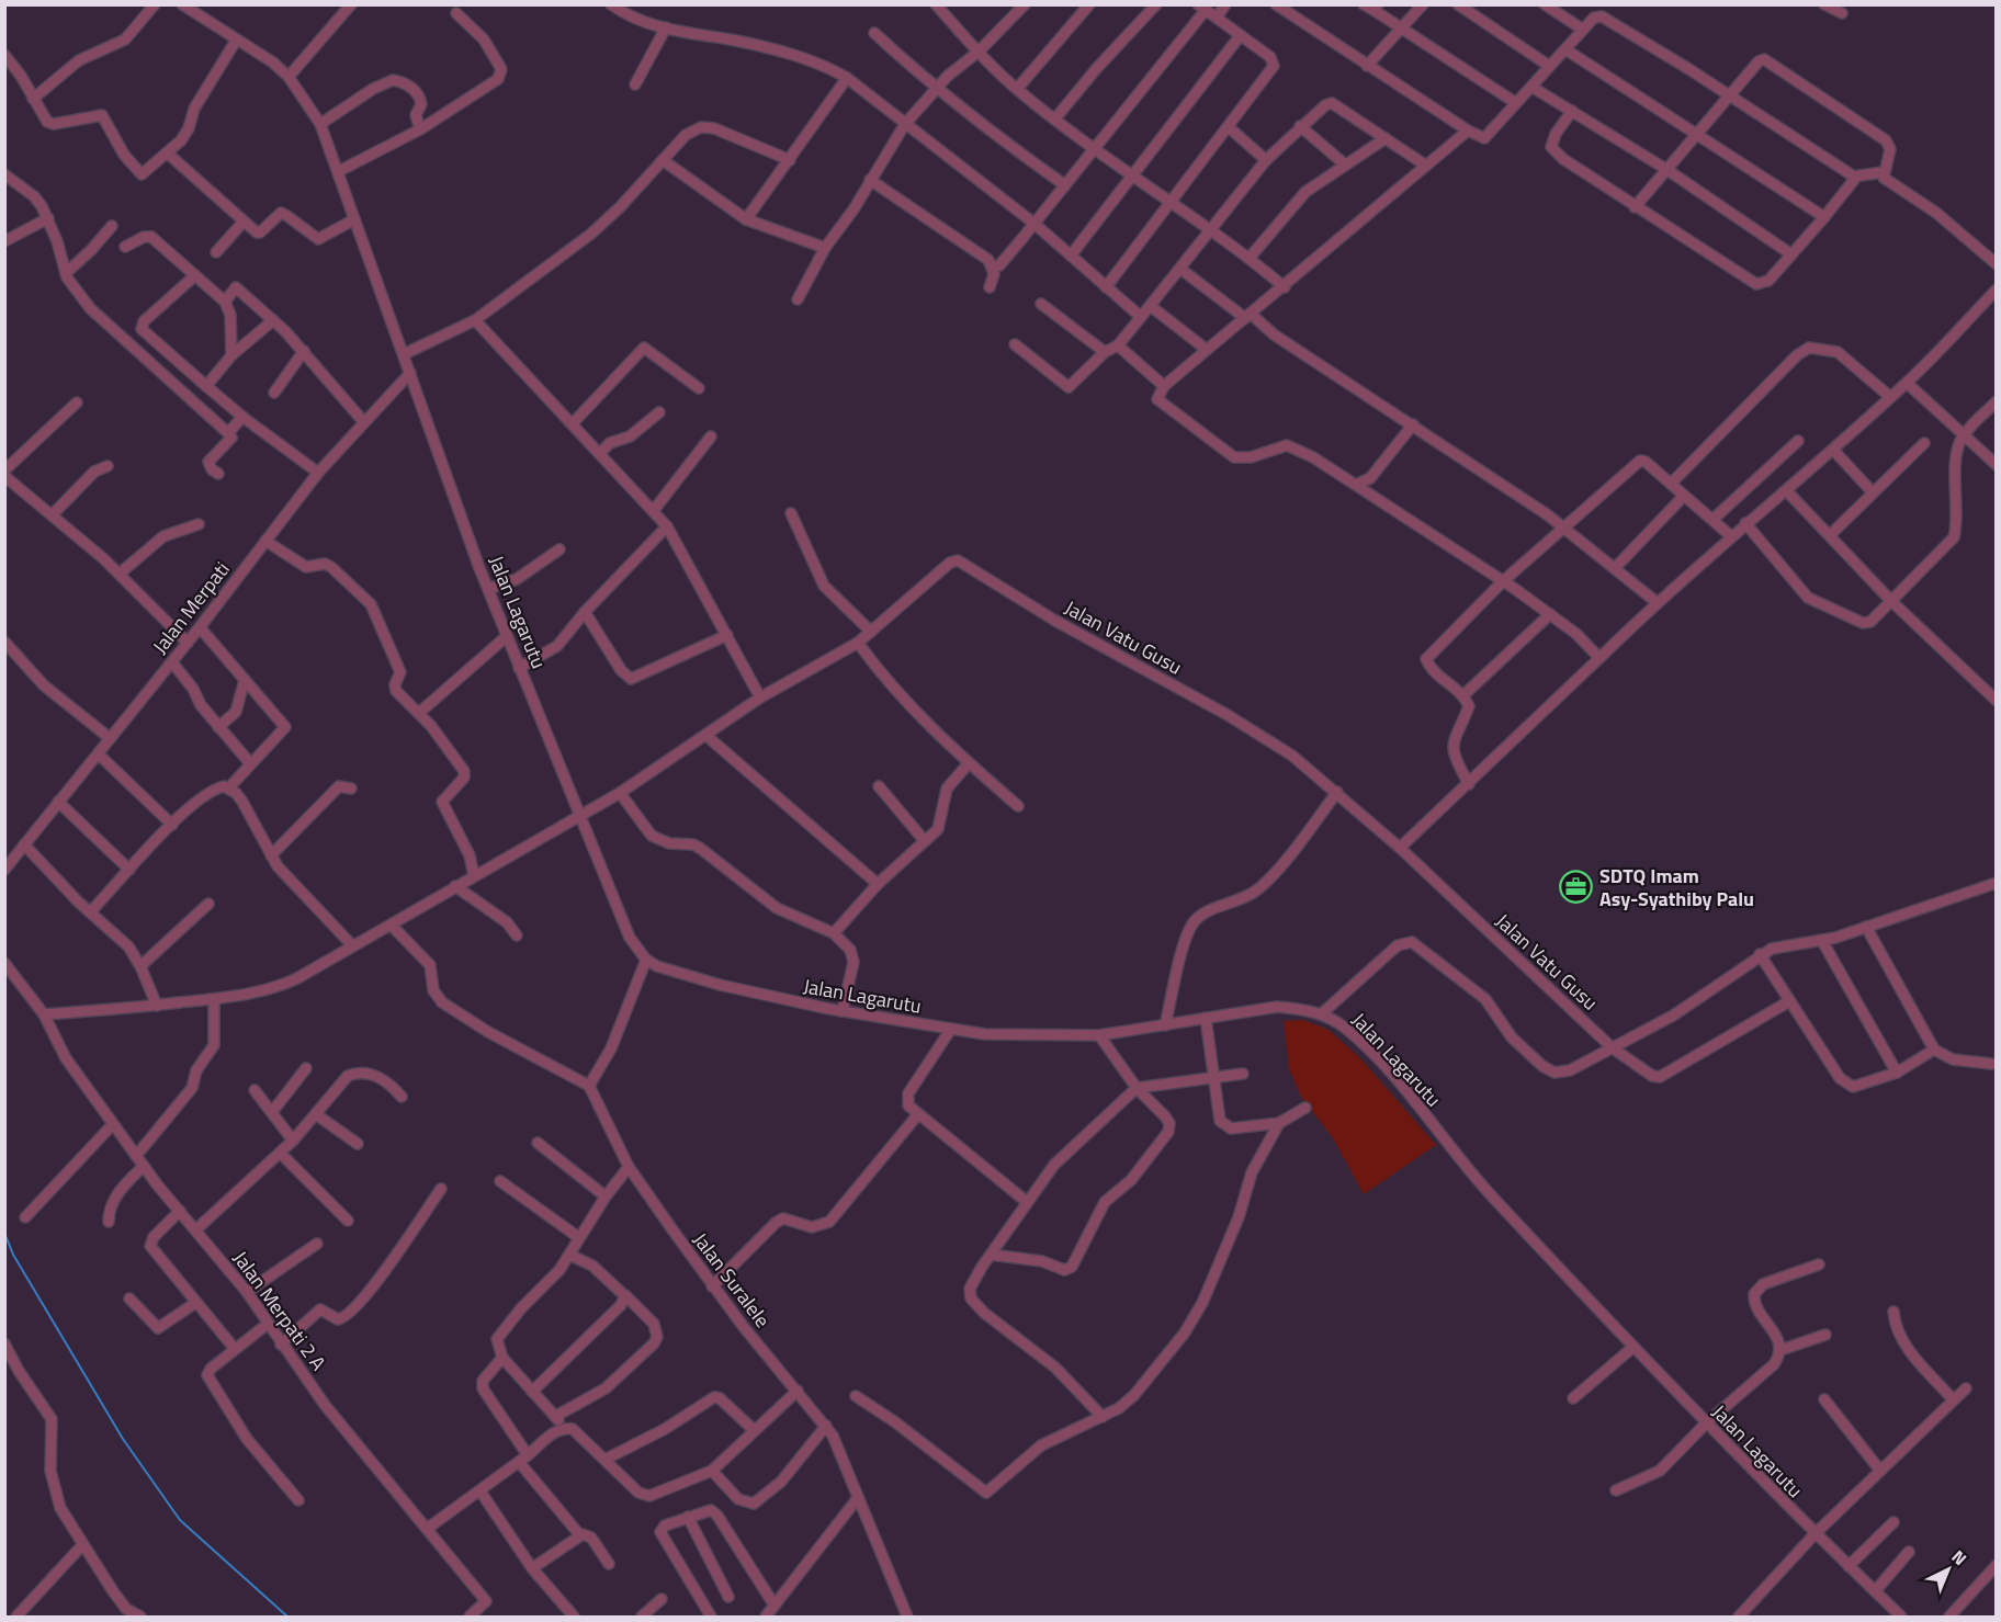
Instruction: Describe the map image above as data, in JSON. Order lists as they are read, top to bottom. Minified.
{"streets":{"street":["Jalan Merpati","Jalan Lagarutu","Jalan Vatu Gusu","Jalan Suralele","Jalan Merpati 2 A"]},"crossings":[["Jalan Merpati","Jalan Lagarutu"],["Jalan Lagarutu","Jalan Vatu Gusu"]],"places":{"office":["SDTQ Imam Asy-Syathiby Palu"]},"north":"top right"}
